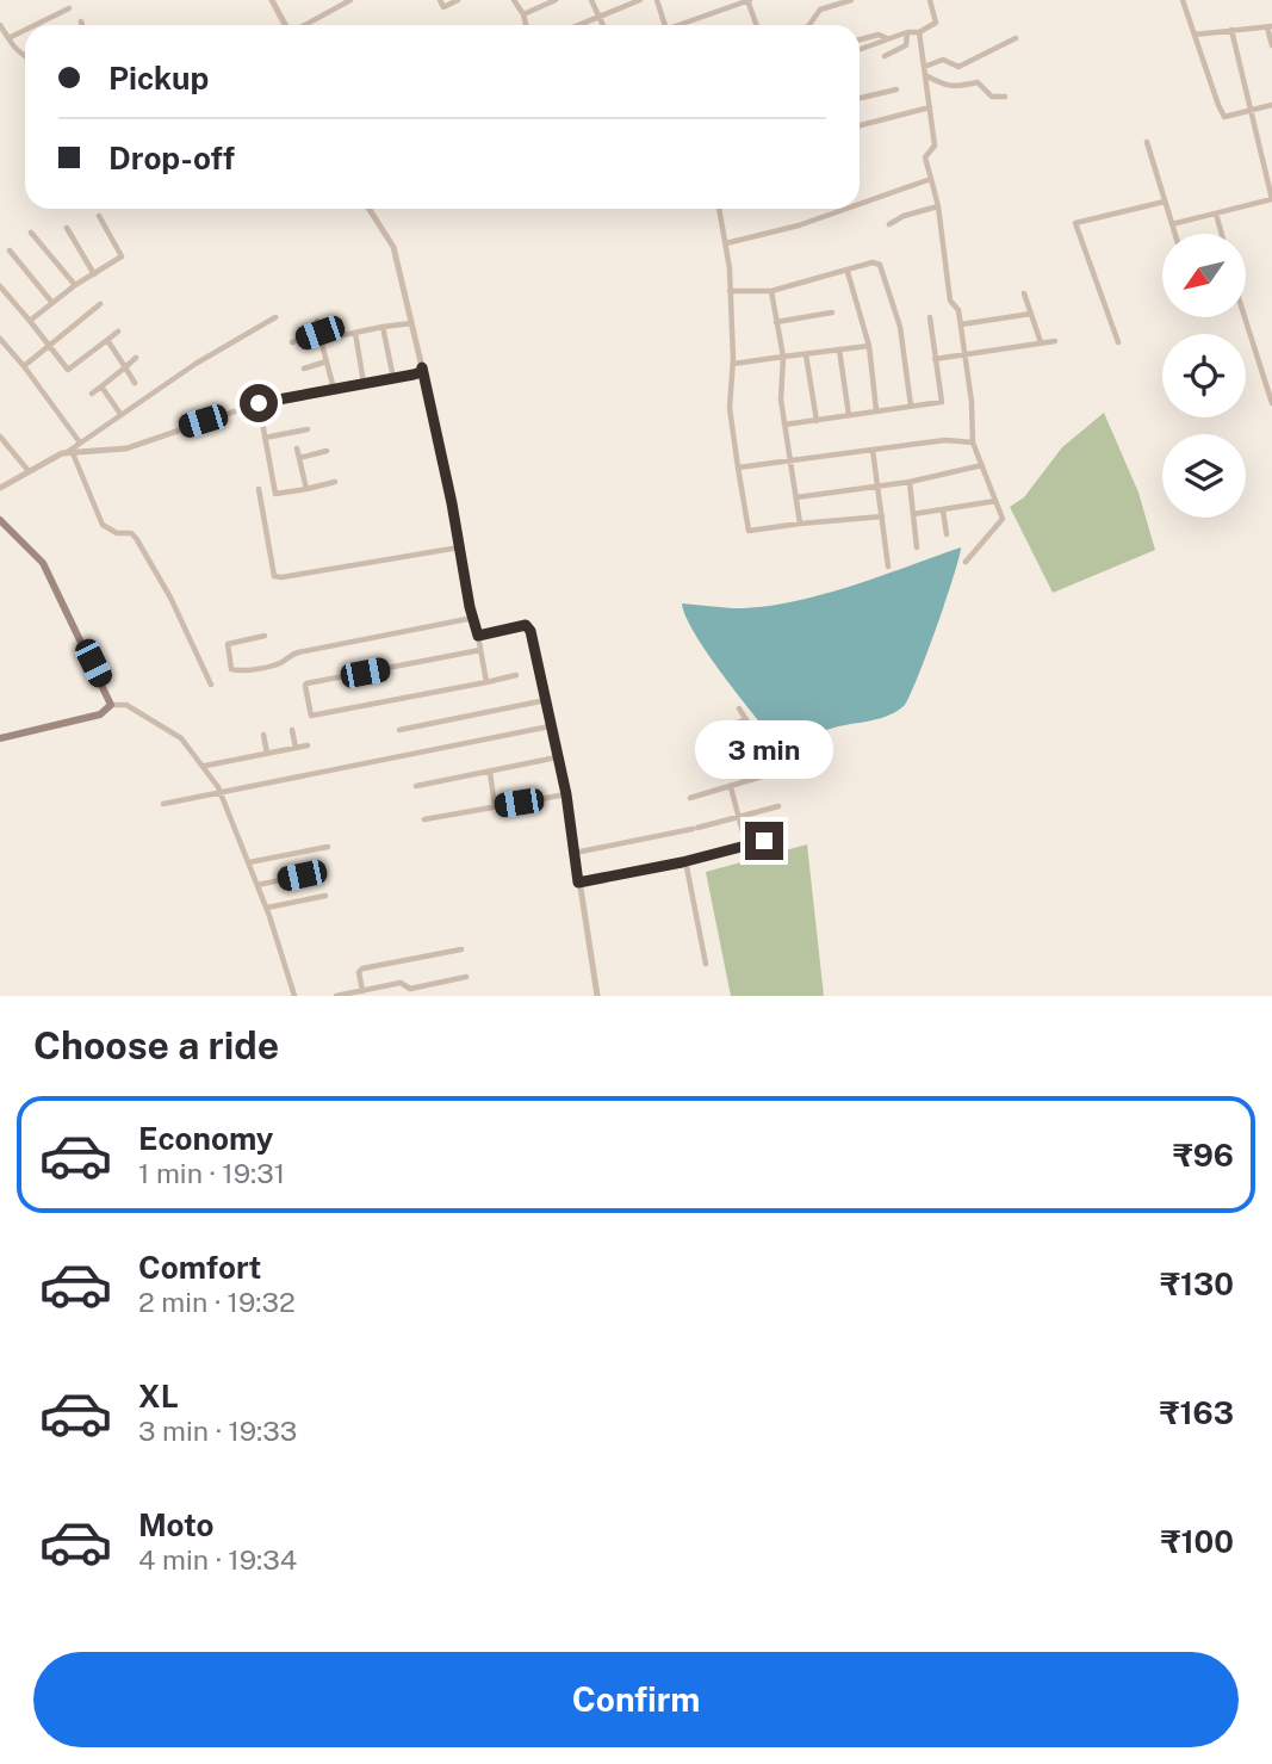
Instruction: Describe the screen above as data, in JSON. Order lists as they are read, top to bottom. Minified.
{"north":"bottom left","page":{"banner":["Pickup","Drop-off"],"bubble":"3 min","heading":"Choose a ride","list":[{"name":"Economy","note":"1 min · 19:31","value":"₹96"},{"name":"Comfort","note":"2 min · 19:32","value":"₹130"},{"name":"XL","note":"3 min · 19:33","value":"₹163"},{"name":"Moto","note":"4 min · 19:34","value":"₹100"}],"buttons":"Confirm"}}
